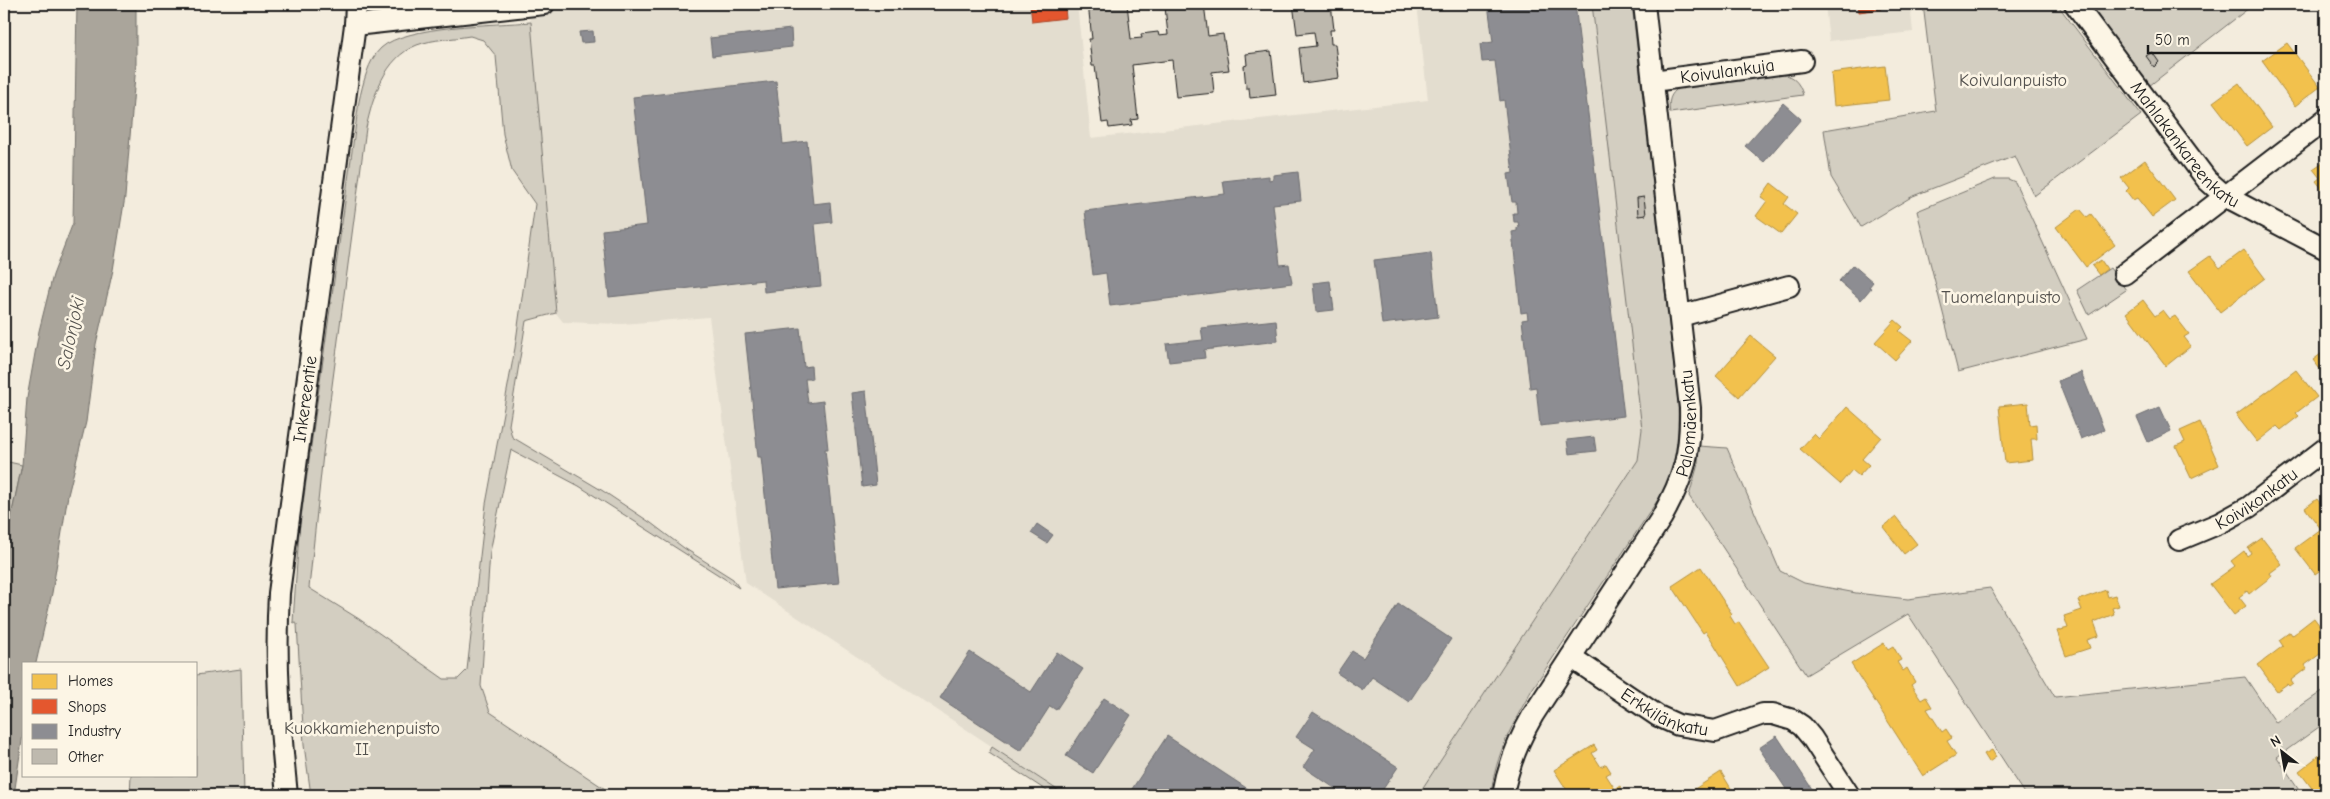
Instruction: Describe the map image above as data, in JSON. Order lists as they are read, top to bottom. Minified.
{"streets":{"street":["Koivulankuja","Mahlakankareenkatu","Inkereentie","Palomäenkatu","Koivikonkatu","Erkkilänkatu"]},"crossings":[["Koivulankuja","Palomäenkatu"],["Palomäenkatu","Erkkilänkatu"]],"water":["Salonjoki"],"parks":["Koivulanpuisto","Tuomelanpuisto","Kuokkamiehenpuisto II"],"legend":["Homes","Shops","Industry","Other"],"scale_bar":"50 m","north":"top left"}
